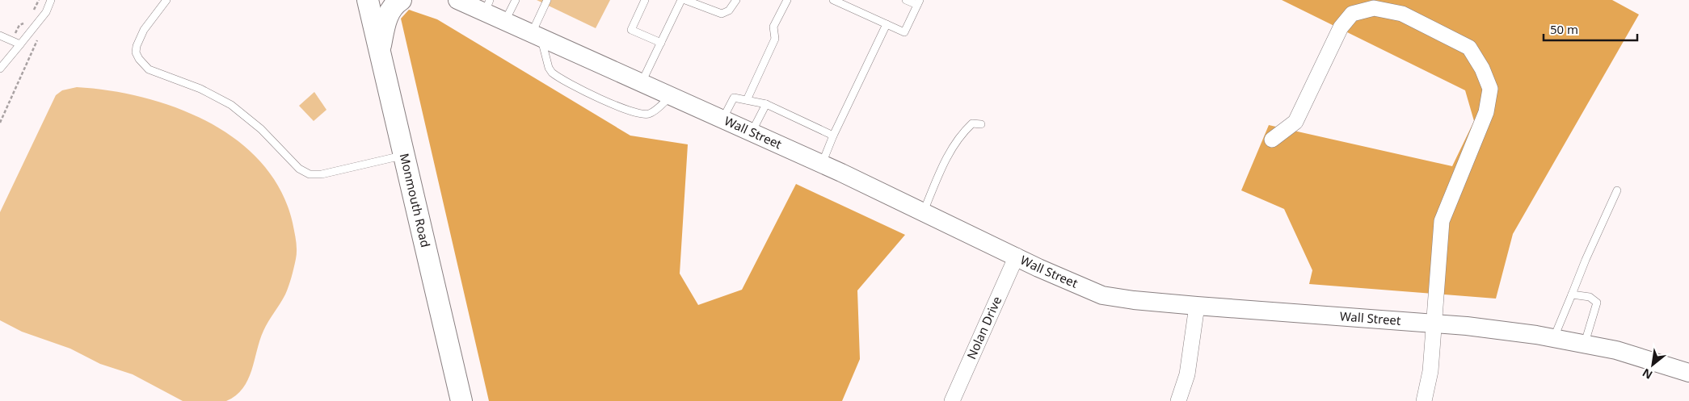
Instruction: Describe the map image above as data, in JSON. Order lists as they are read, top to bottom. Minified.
{"streets":{"main road":["Monmouth Road"],"street":["Wall Street","Nolan Drive"]},"crossings":[["Wall Street","Nolan Drive"]],"scale_bar":"50 m","north":"bottom left"}
